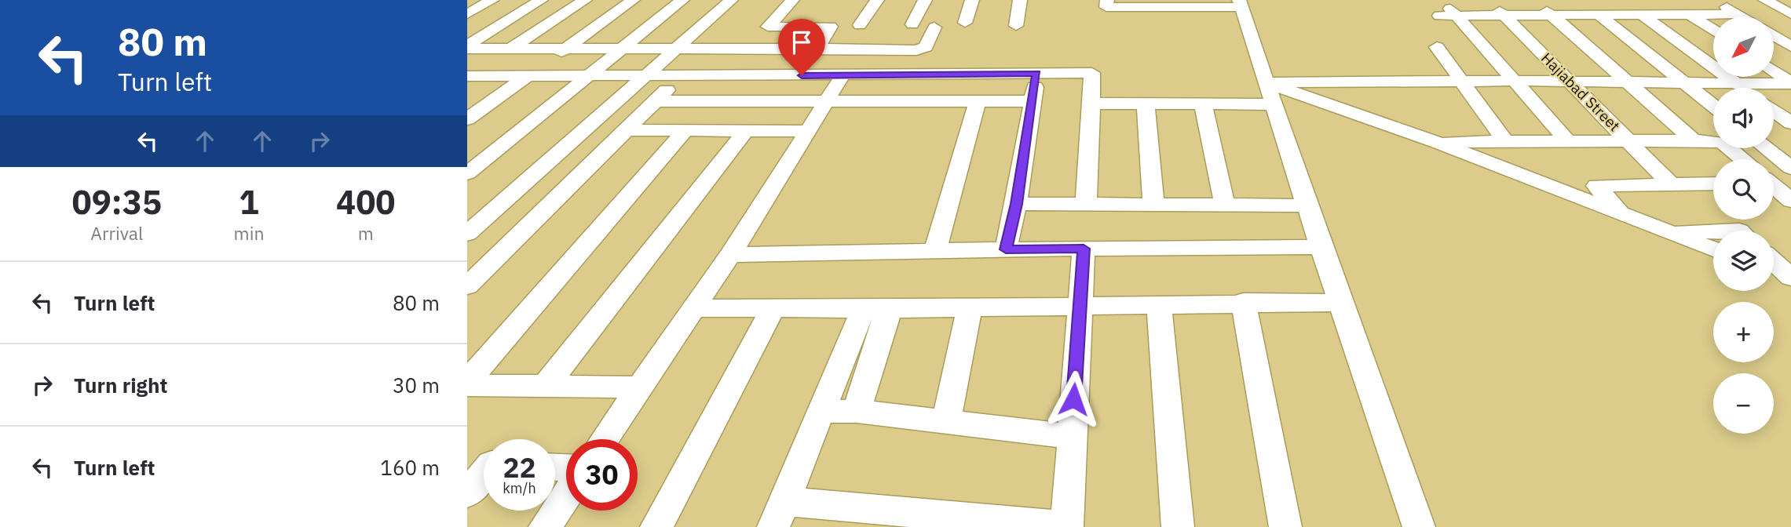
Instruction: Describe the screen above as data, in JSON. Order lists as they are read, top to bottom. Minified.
{"streets":{"street":["Hajiabad Street"]},"north":"bottom left","page":{"turn":["80 m","Turn left"],"map_buttons":["+","−"],"eta":["09:35","Arrival","1","min","400","m"],"list":[{"name":"Turn left","value":"80 m"},{"name":"Turn right","value":"30 m"},{"name":"Turn left","value":"160 m"}],"speed":"22 km/h","limit":"30"}}
